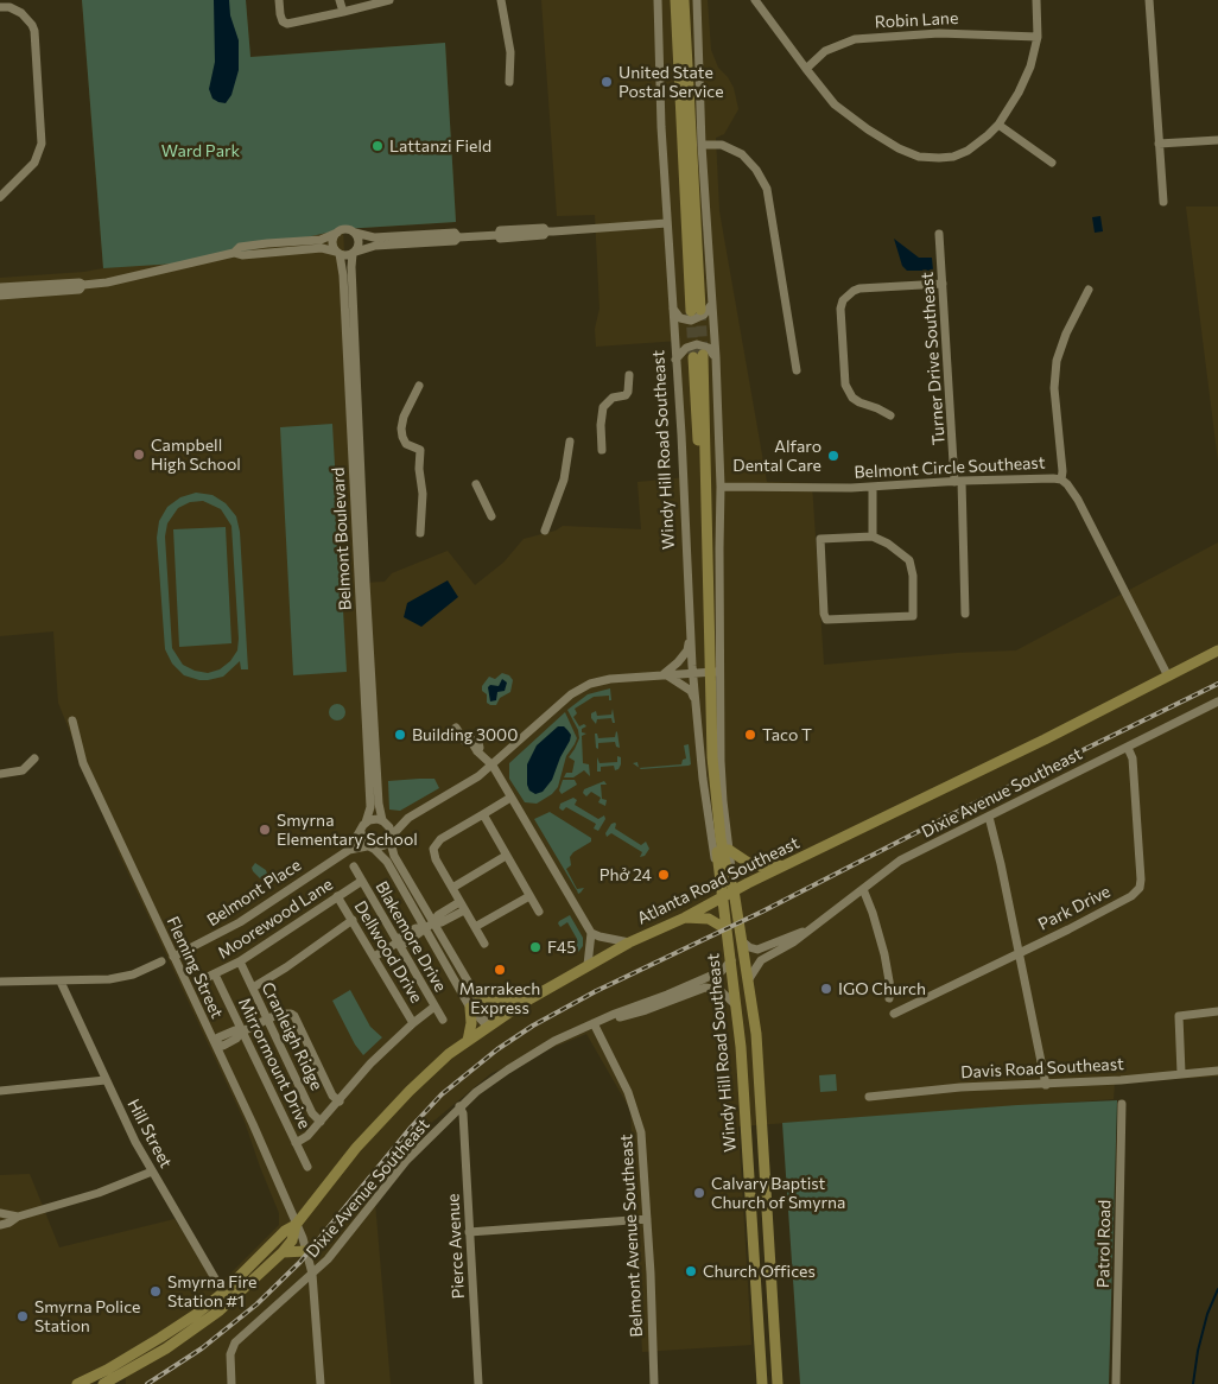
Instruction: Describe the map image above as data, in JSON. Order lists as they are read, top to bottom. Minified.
{"streets":{"main road":["Windy Hill Road Southeast","Atlanta Road Southeast"],"street":["Robin Lane","Turner Drive Southeast","Belmont Circle Southeast","Belmont Boulevard","Dixie Avenue Southeast","Belmont Place","Park Drive","Moorewood Lane","Blakemore Drive","Dellwood Drive","Fleming Street","Cranleigh Ridge","Mirrormount Drive","Davis Road Southeast","Hill Street","Belmont Avenue Southeast","Patrol Road","Pierce Avenue"]},"crossings":[["Turner Drive Southeast","Belmont Circle Southeast"],["Windy Hill Road Southeast","Belmont Circle Southeast"],["Windy Hill Road Southeast","Dixie Avenue Southeast"],["Windy Hill Road Southeast","Atlanta Road Southeast"],["Belmont Circle Southeast","Atlanta Road Southeast"],["Belmont Boulevard","Belmont Place"],["Dixie Avenue Southeast","Park Drive"],["Dixie Avenue Southeast","Fleming Street"],["Dixie Avenue Southeast","Belmont Avenue Southeast"],["Dixie Avenue Southeast","Pierce Avenue"],["Atlanta Road Southeast","Fleming Street"],["Atlanta Road Southeast","Hill Street"],["Belmont Place","Fleming Street"],["Moorewood Lane","Blakemore Drive"],["Moorewood Lane","Dellwood Drive"],["Moorewood Lane","Cranleigh Ridge"],["Moorewood Lane","Mirrormount Drive"]],"parks":["Ward Park"],"places":["United State Postal Service","Lattanzi Field","Campbell High School","Alfaro Dental Care","Building 3000","Taco T","Smyrna Elementary School","Phở 24","F45","Marrakech Express","IGO Church","Calvary Baptist Church of Smyrna","Church Offices","Smyrna Fire Station #1","Smyrna Police Station"]}
